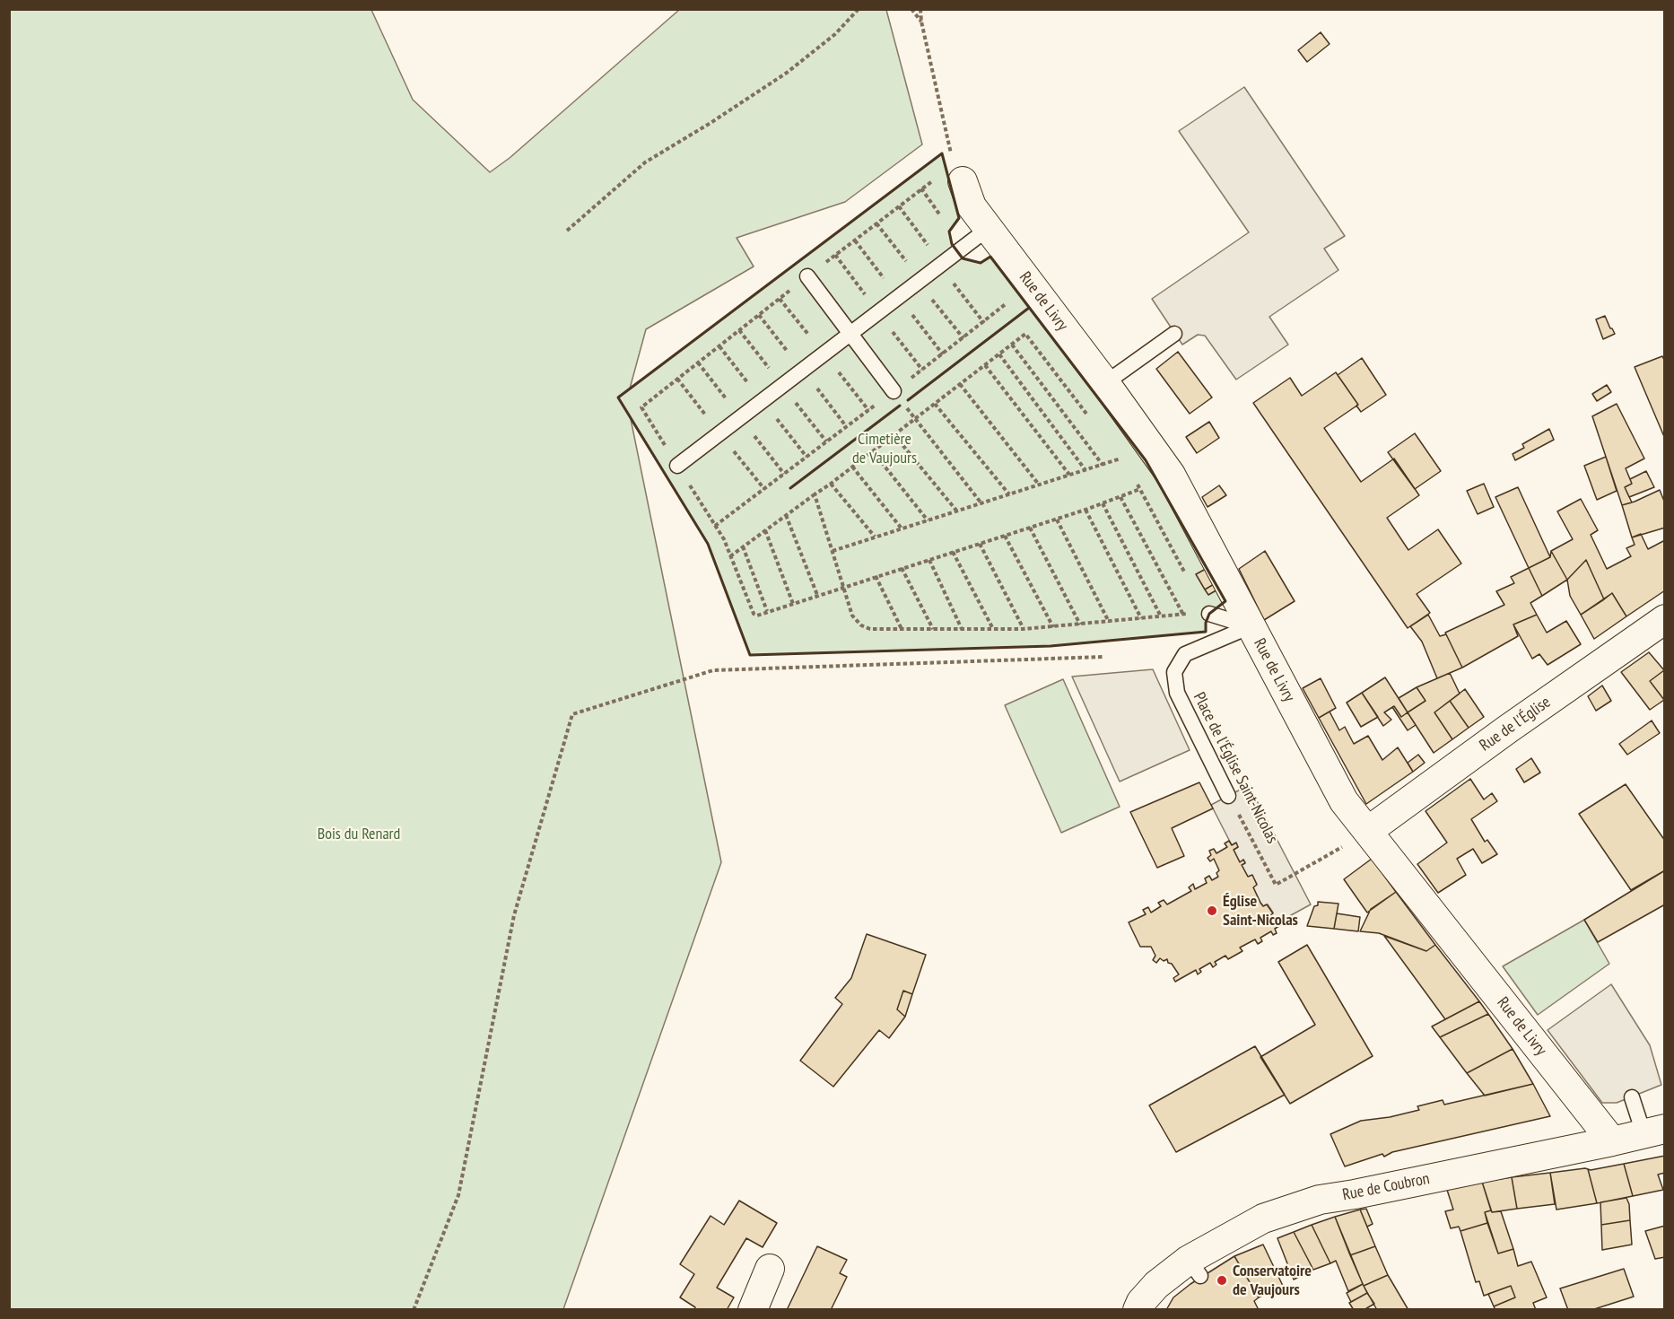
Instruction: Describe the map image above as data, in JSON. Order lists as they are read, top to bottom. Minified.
{"streets":{"street":["Rue de Livry","Rue de l'Église","Rue de Coubron"],"lane":["Place de l'Église Saint-Nicolas"]},"crossings":[["Rue de Livry","Rue de l'Église"],["Rue de Livry","Place de l'Église Saint-Nicolas"],["Rue de Livry","Rue de Coubron"],["Rue de l'Église","Place de l'Église Saint-Nicolas"]],"parks":["Cimetière de Vaujours","Bois du Renard"],"places":["Église Saint-Nicolas","Conservatoire de Vaujours"]}
